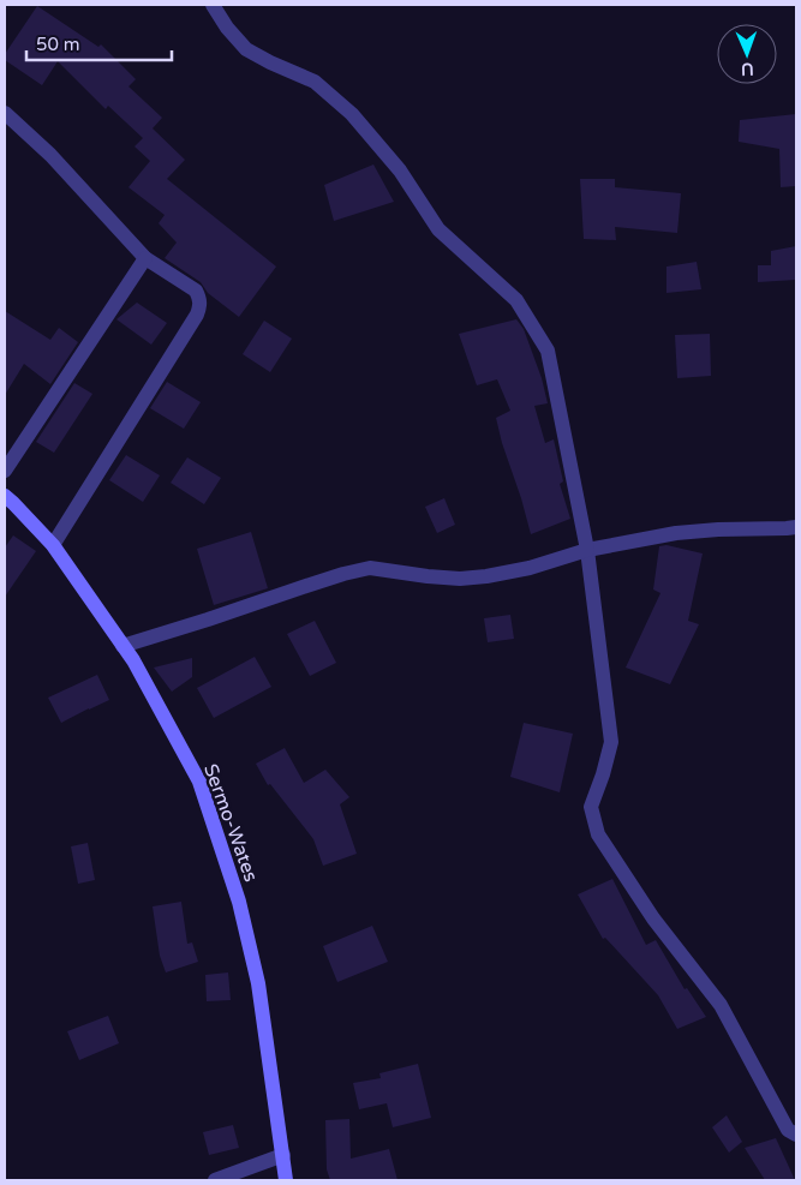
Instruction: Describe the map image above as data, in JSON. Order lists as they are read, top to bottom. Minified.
{"streets":{"main road":["Sermo-Wates"]},"scale_bar":"50 m","north":"bottom"}
